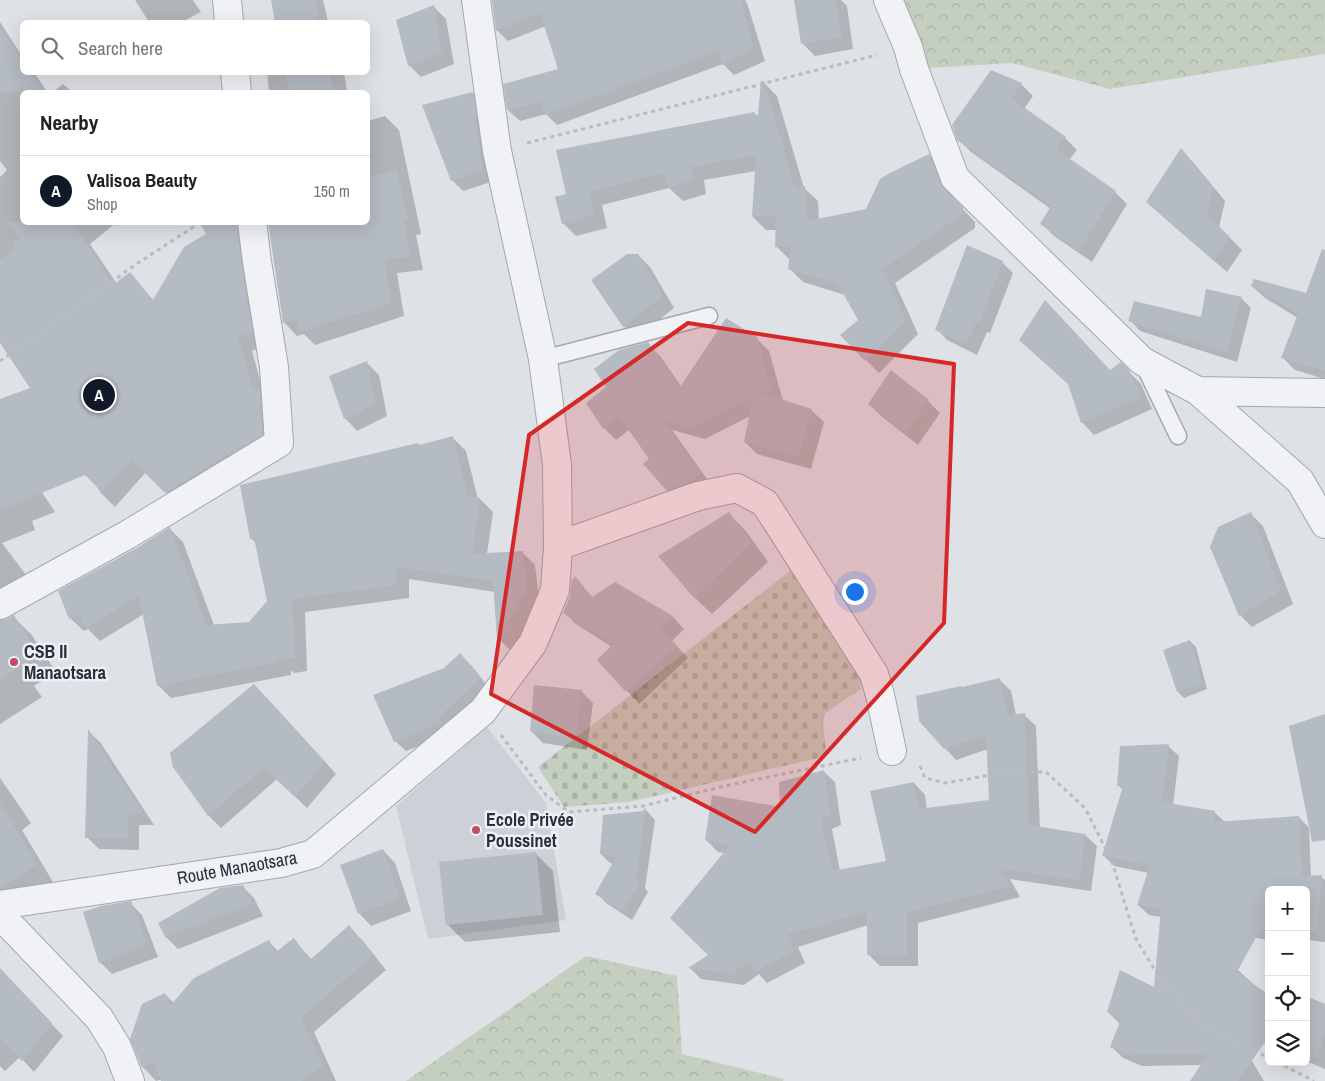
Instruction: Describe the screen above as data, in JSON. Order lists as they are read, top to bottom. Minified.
{"streets":{"street":["Route Manaotsara"]},"places":["CSB II Manaotsara","Ecole Privée Poussinet"],"page":{"search":"Search here","heading":"Nearby","list":[{"mark":"A","name":"Valisoa Beauty","note":"Shop","value":"150 m"}],"pins":"A","map_buttons":["+","−"]}}
